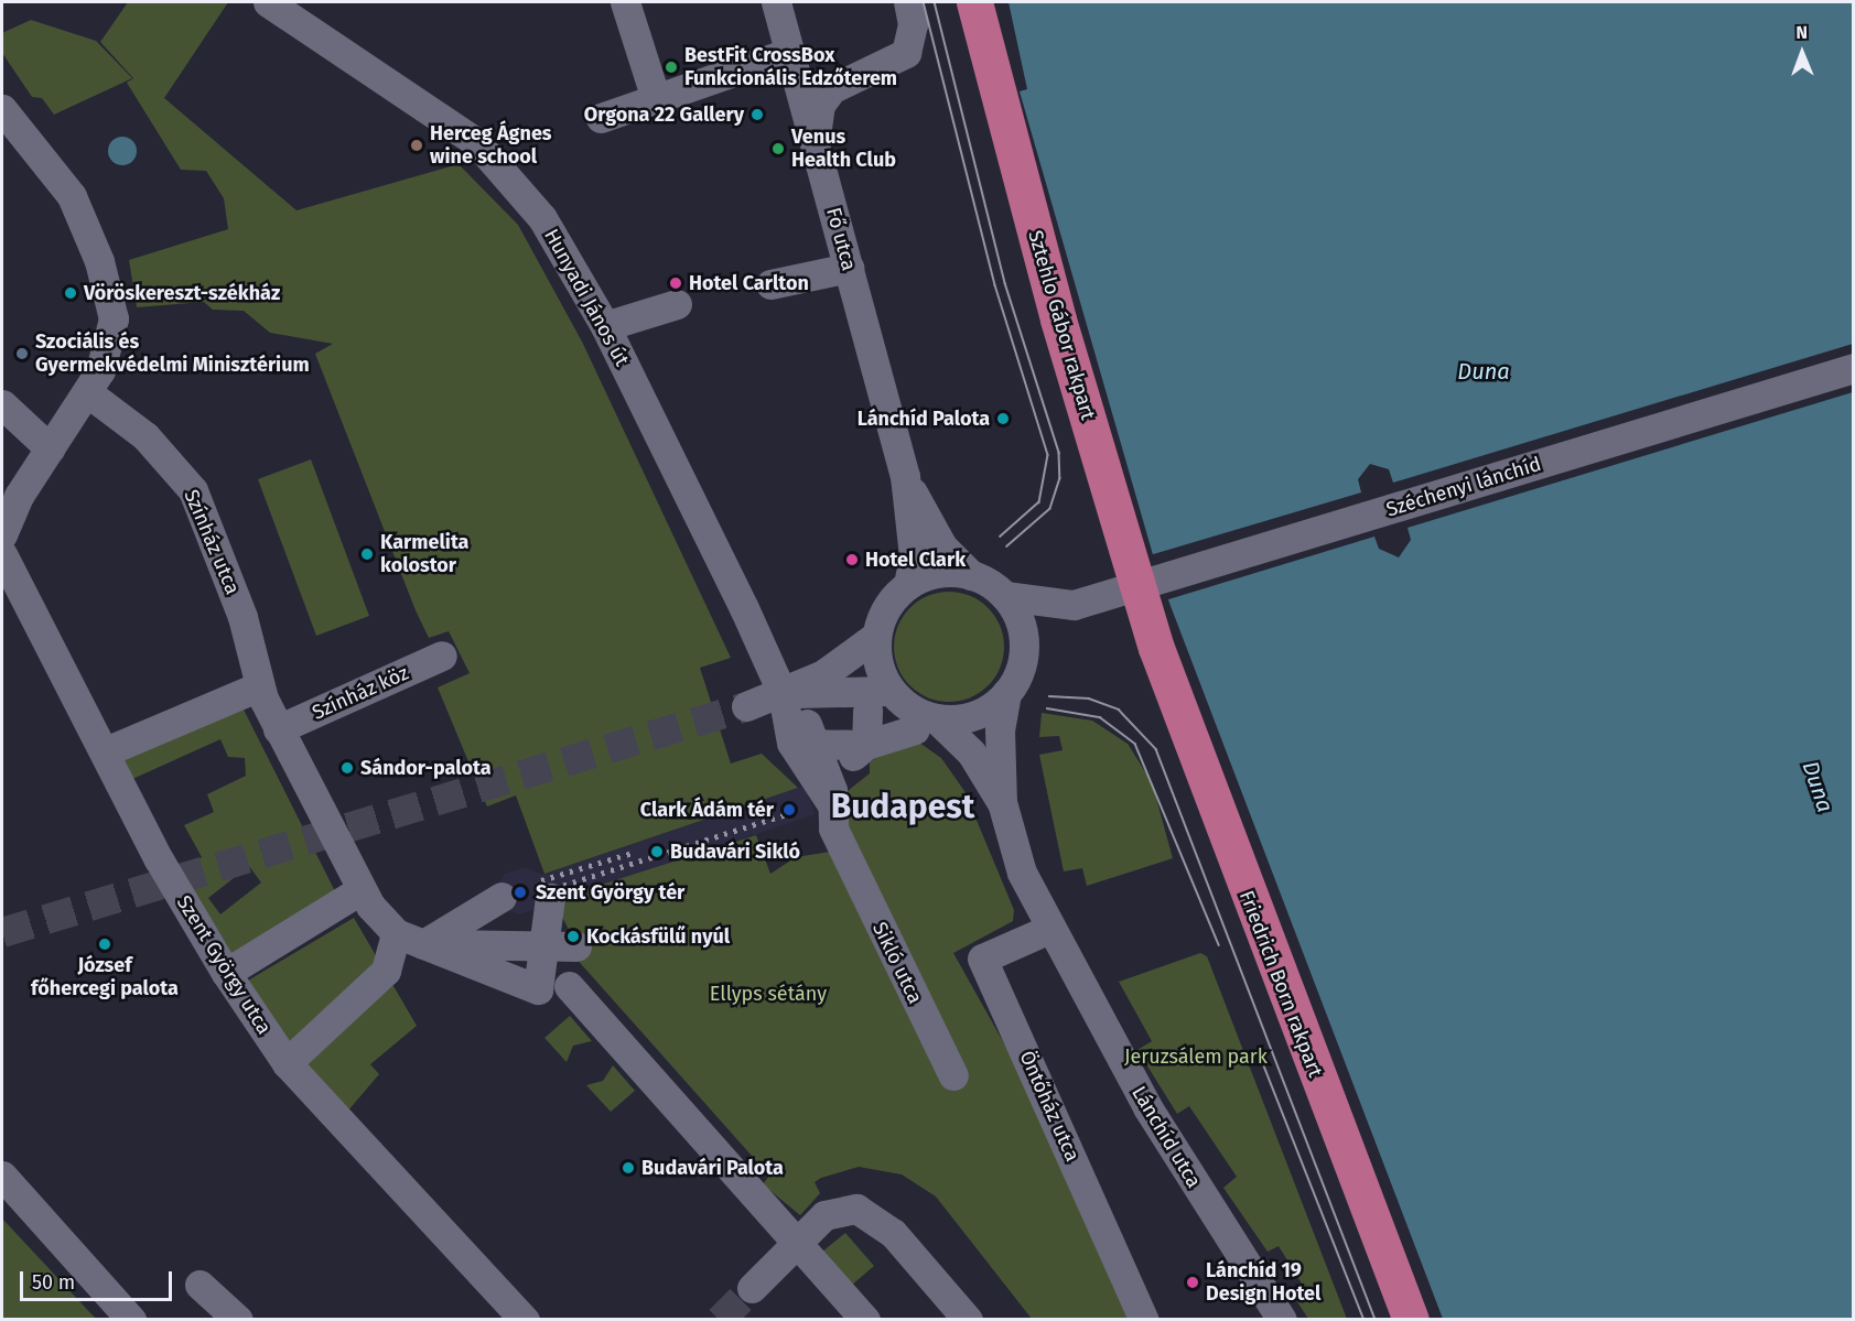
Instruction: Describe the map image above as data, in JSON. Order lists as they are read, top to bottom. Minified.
{"streets":{"main road":["Sztehlo Gábor rakpart","Friedrich Born rakpart"],"street":["Fő utca","Hunyadi János út","Széchenyi lánchíd","Színház utca","Színház köz","Sikló utca","Szent György utca","Öntőház utca","Lánchíd utca"]},"crossings":[["Fő utca","Széchenyi lánchíd"],["Fő utca","Lánchíd utca"],["Sztehlo Gábor rakpart","Friedrich Born rakpart"],["Széchenyi lánchíd","Lánchíd utca"],["Színház utca","Színház köz"],["Öntőház utca","Lánchíd utca"]],"districts":["Budapest"],"water":["Duna"],"parks":["Ellyps sétány","Jeruzsálem park"],"places":["BestFit CrossBox Funkcionális Edzőterem","Orgona 22 Gallery","Herceg Ágnes wine school","Venus Health Club","Hotel Carlton","Vöröskereszt-székház","Szociális és Gyermekvédelmi Minisztérium","Lánchíd Palota","Karmelita kolostor","Hotel Clark","Sándor-palota","Clark Ádám tér","Budavári Sikló","Szent György tér","Kockásfülű nyúl","József főhercegi palota","Budavári Palota","Lánchíd 19 Design Hotel"],"scale_bar":"50 m","north":"top"}
